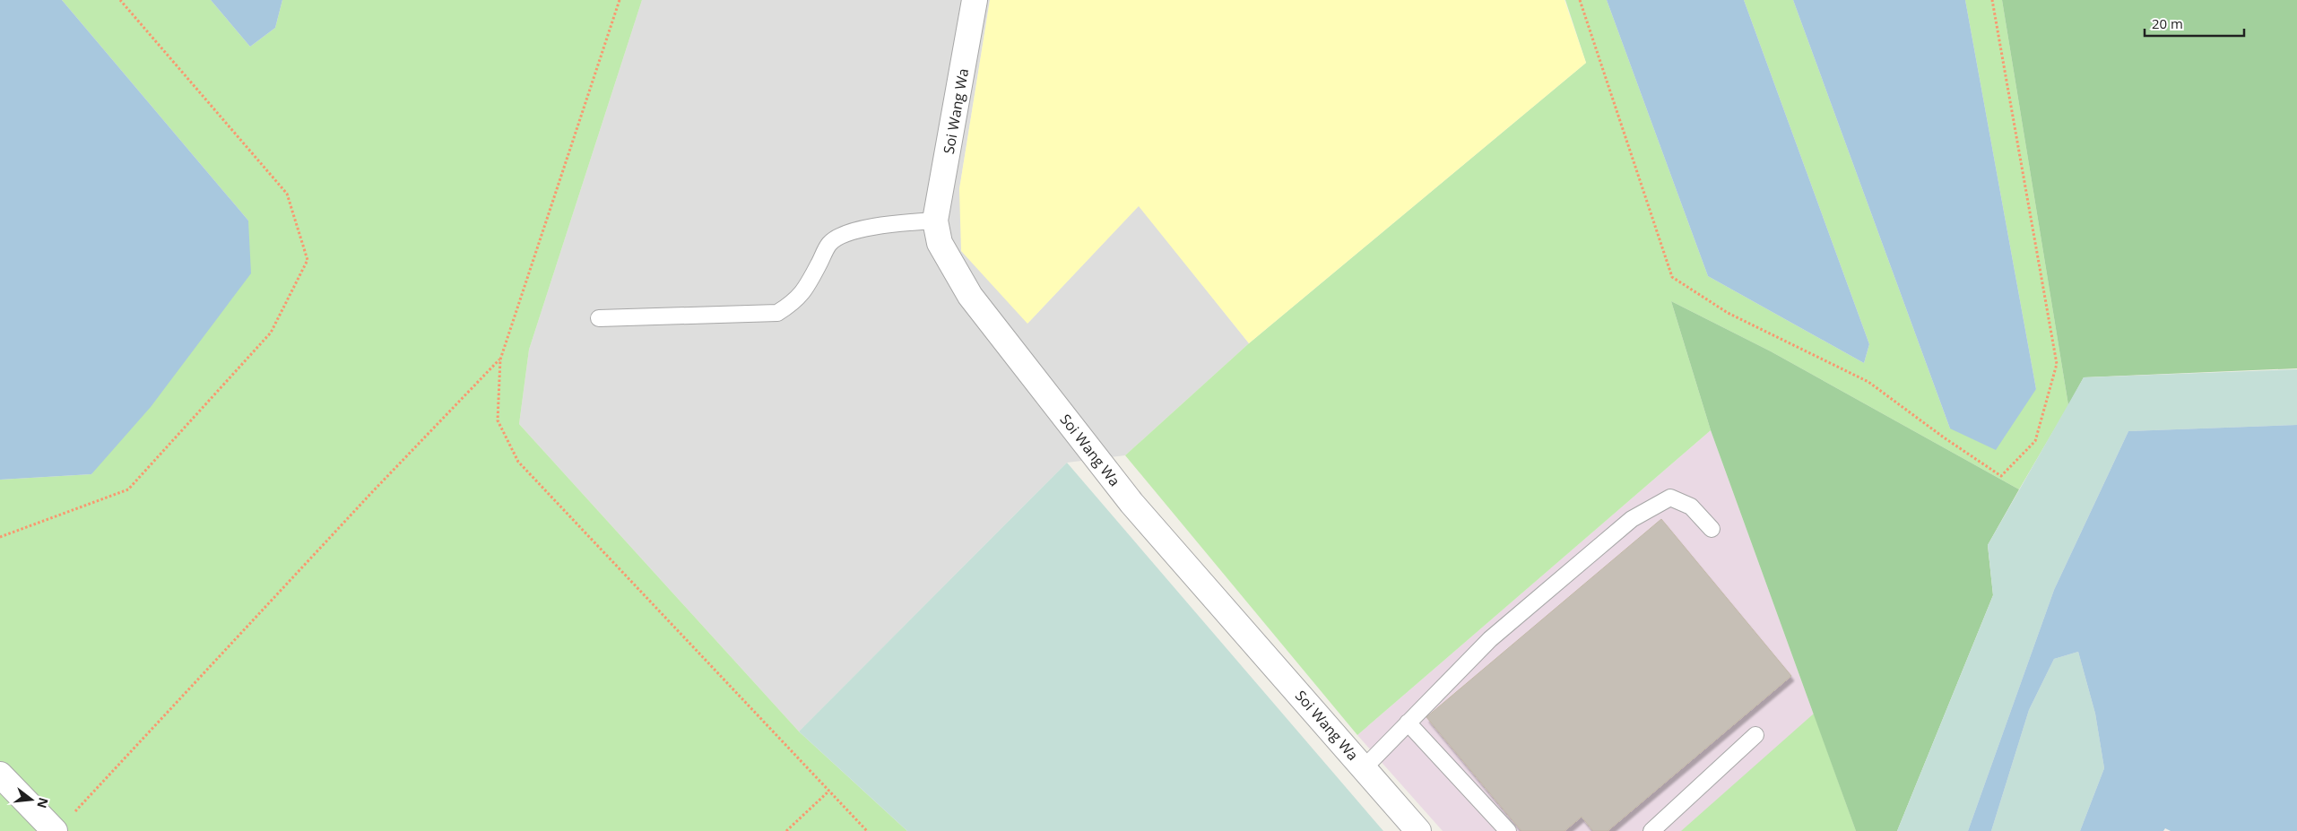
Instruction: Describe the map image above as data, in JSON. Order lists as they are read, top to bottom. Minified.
{"streets":{"street":["Soi Wang Wa"]},"scale_bar":"20 m","north":"right"}
